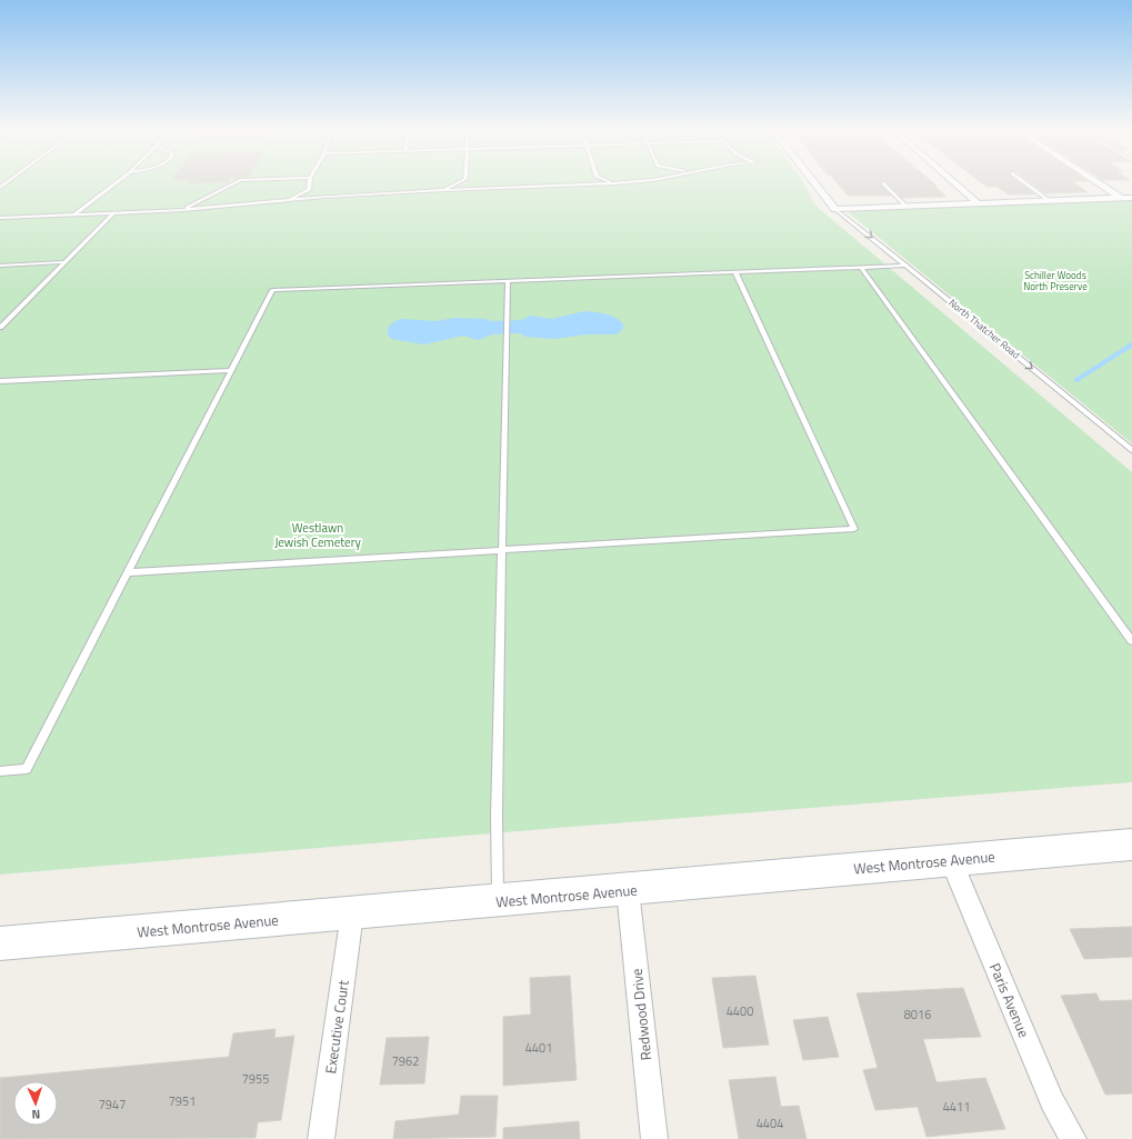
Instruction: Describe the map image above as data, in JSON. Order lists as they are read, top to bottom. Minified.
{"streets":{"street":["West Montrose Avenue","Paris Avenue","Redwood Drive","Executive Court"],"lane":["North Thatcher Road"]},"crossings":[["West Montrose Avenue","Paris Avenue"],["West Montrose Avenue","Redwood Drive"],["West Montrose Avenue","Executive Court"]],"parks":["Schiller Woods North Preserve","Westlawn Jewish Cemetery"],"house_numbers":["4400","8016","4401","7962","7955","7951","7947","4411","4404"],"north":"bottom"}
